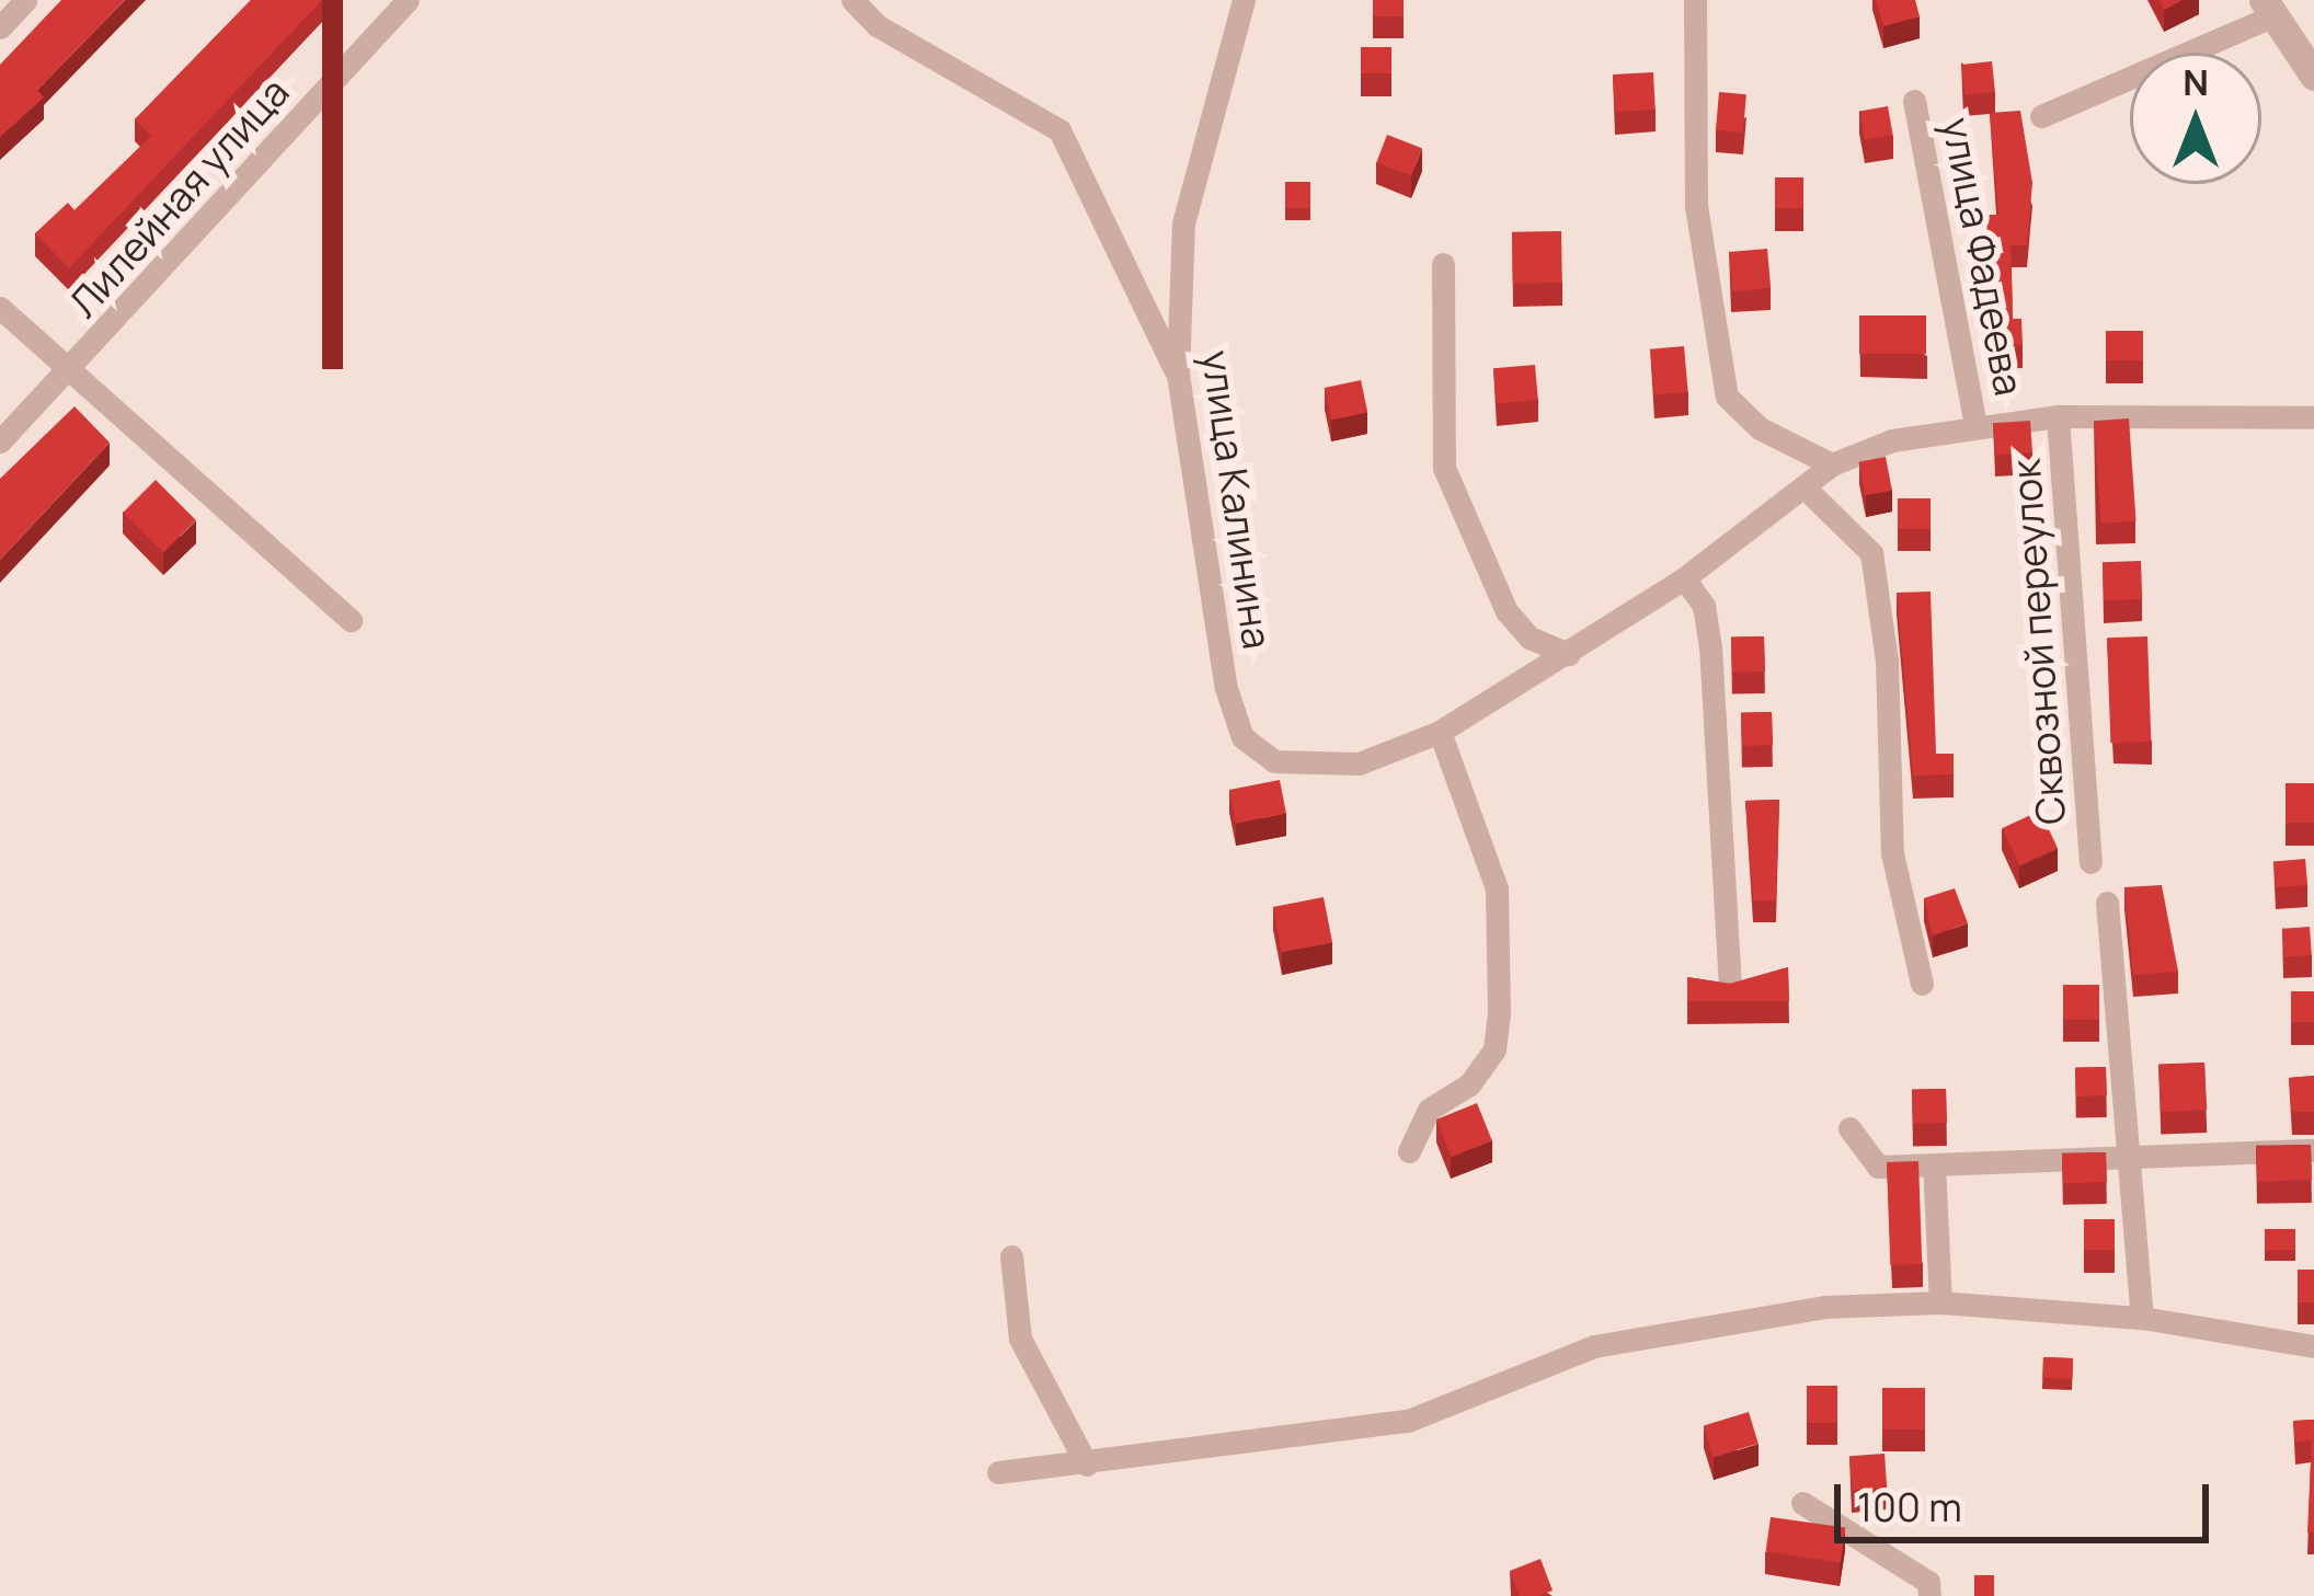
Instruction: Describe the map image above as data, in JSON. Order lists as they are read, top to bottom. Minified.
{"streets":{"street":["Лилейная улица","улица Фадеева","улица Калинина","Сквозной переулок"]},"scale_bar":"100 m","north":"top"}
